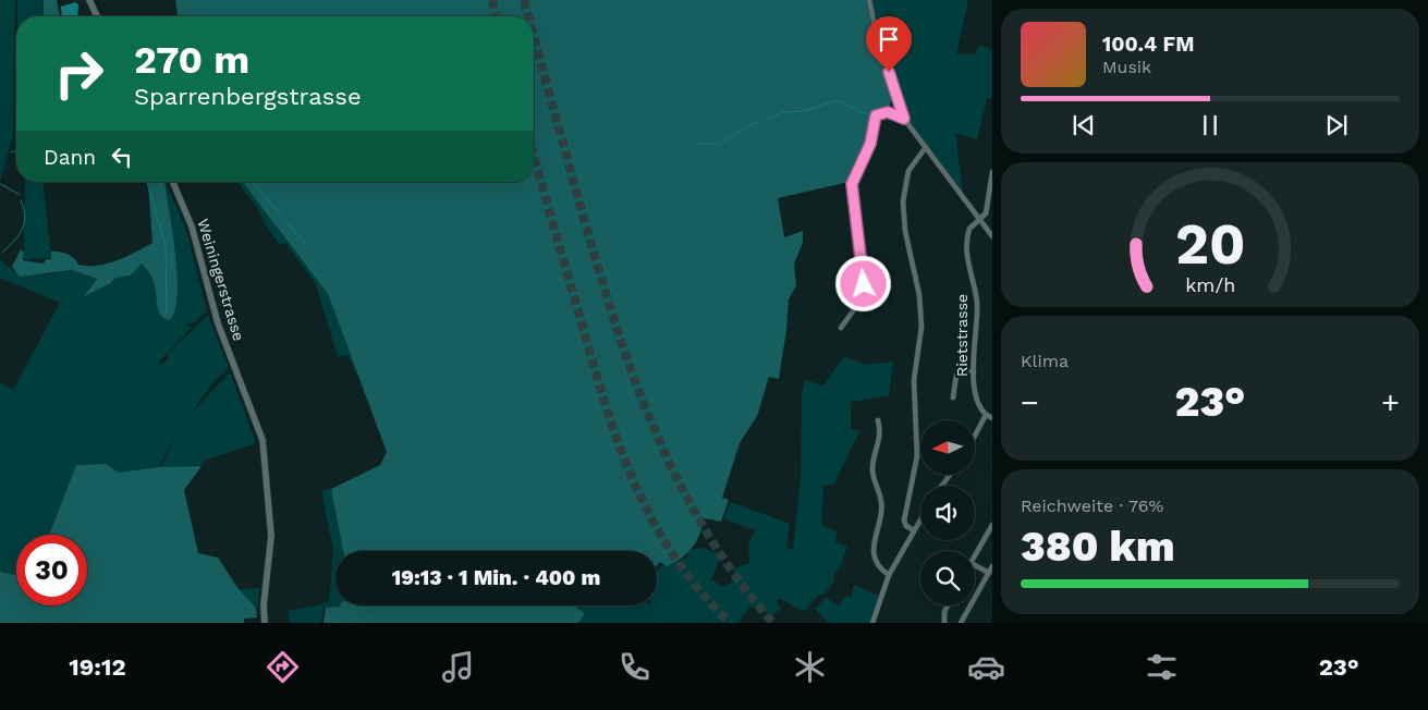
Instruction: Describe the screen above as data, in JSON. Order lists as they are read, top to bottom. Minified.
{"streets":{"street":["Weiningerstrasse","Rietstrasse"]},"north":"left","page":{"turn":["270 m","Sparrenbergstrasse"],"song":["100.4 FM","Musik"],"then":"Dann","tile":["Klima",["Reichweite · 76%","380 km"]],"heat":["−","23°","+"],"limit":"30","trip":"19:13 · 1 Min. · 400 m","tabs":["19:12","23°"],"gauge":["20","km/h"]}}
